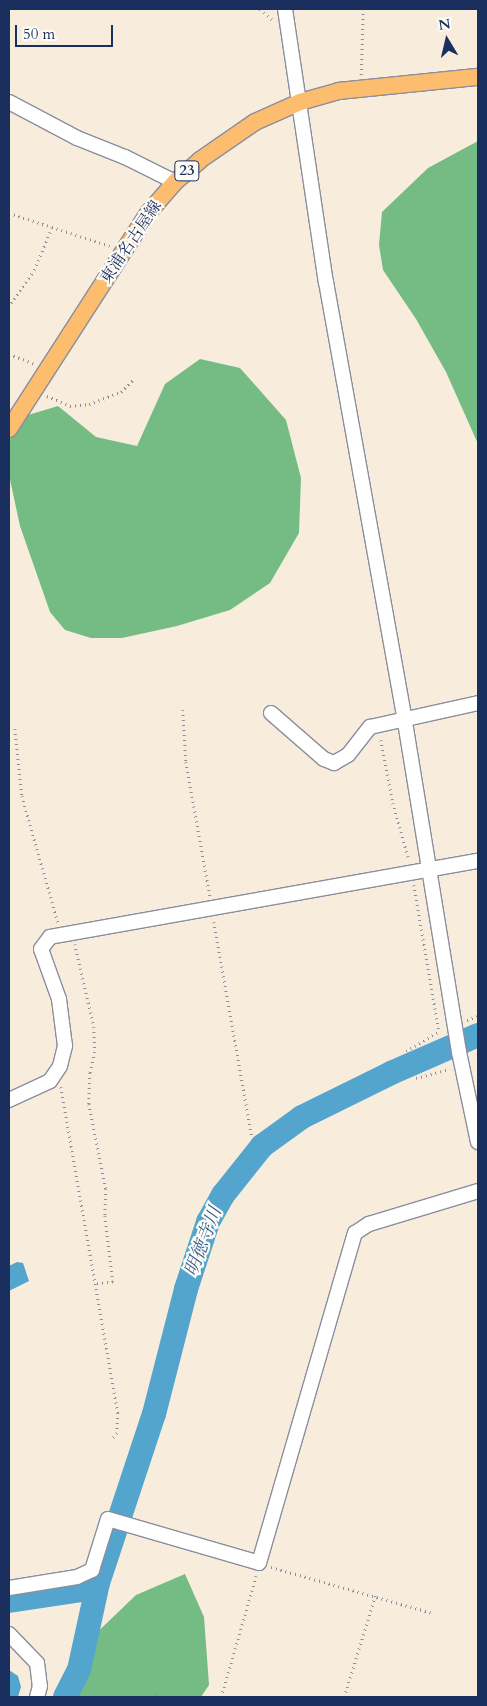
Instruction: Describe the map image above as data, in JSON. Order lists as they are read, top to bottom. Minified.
{"streets":{"main road":["23","東浦名古屋線"]},"water":["明徳寺川"],"scale_bar":"50 m","north":"top"}
